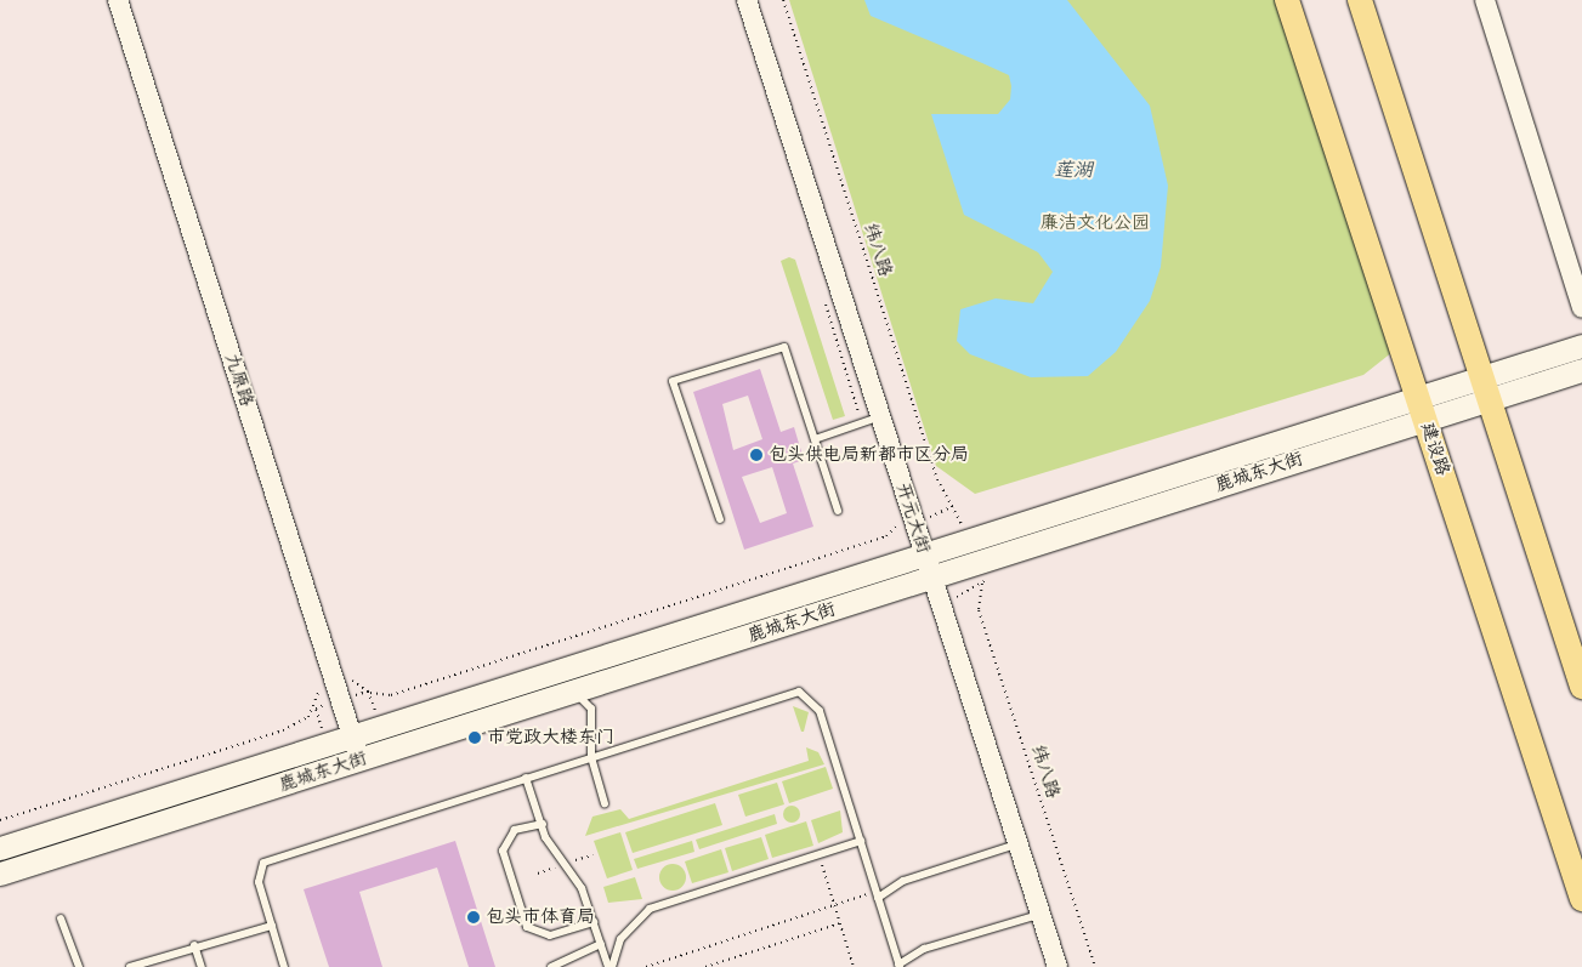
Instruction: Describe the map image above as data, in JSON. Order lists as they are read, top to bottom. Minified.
{"streets":{"main road":["建设路","鹿城东大街"],"street":["九原路","开元大街"],"path":["纬八路"]},"crossings":[["九原路","鹿城东大街"],["建设路","鹿城东大街"],["鹿城东大街","开元大街"]],"water":["莲湖"],"parks":["廉洁文化公园"],"places":["包头供电局新都市区分局","市党政大楼东门","包头市体育局"]}
